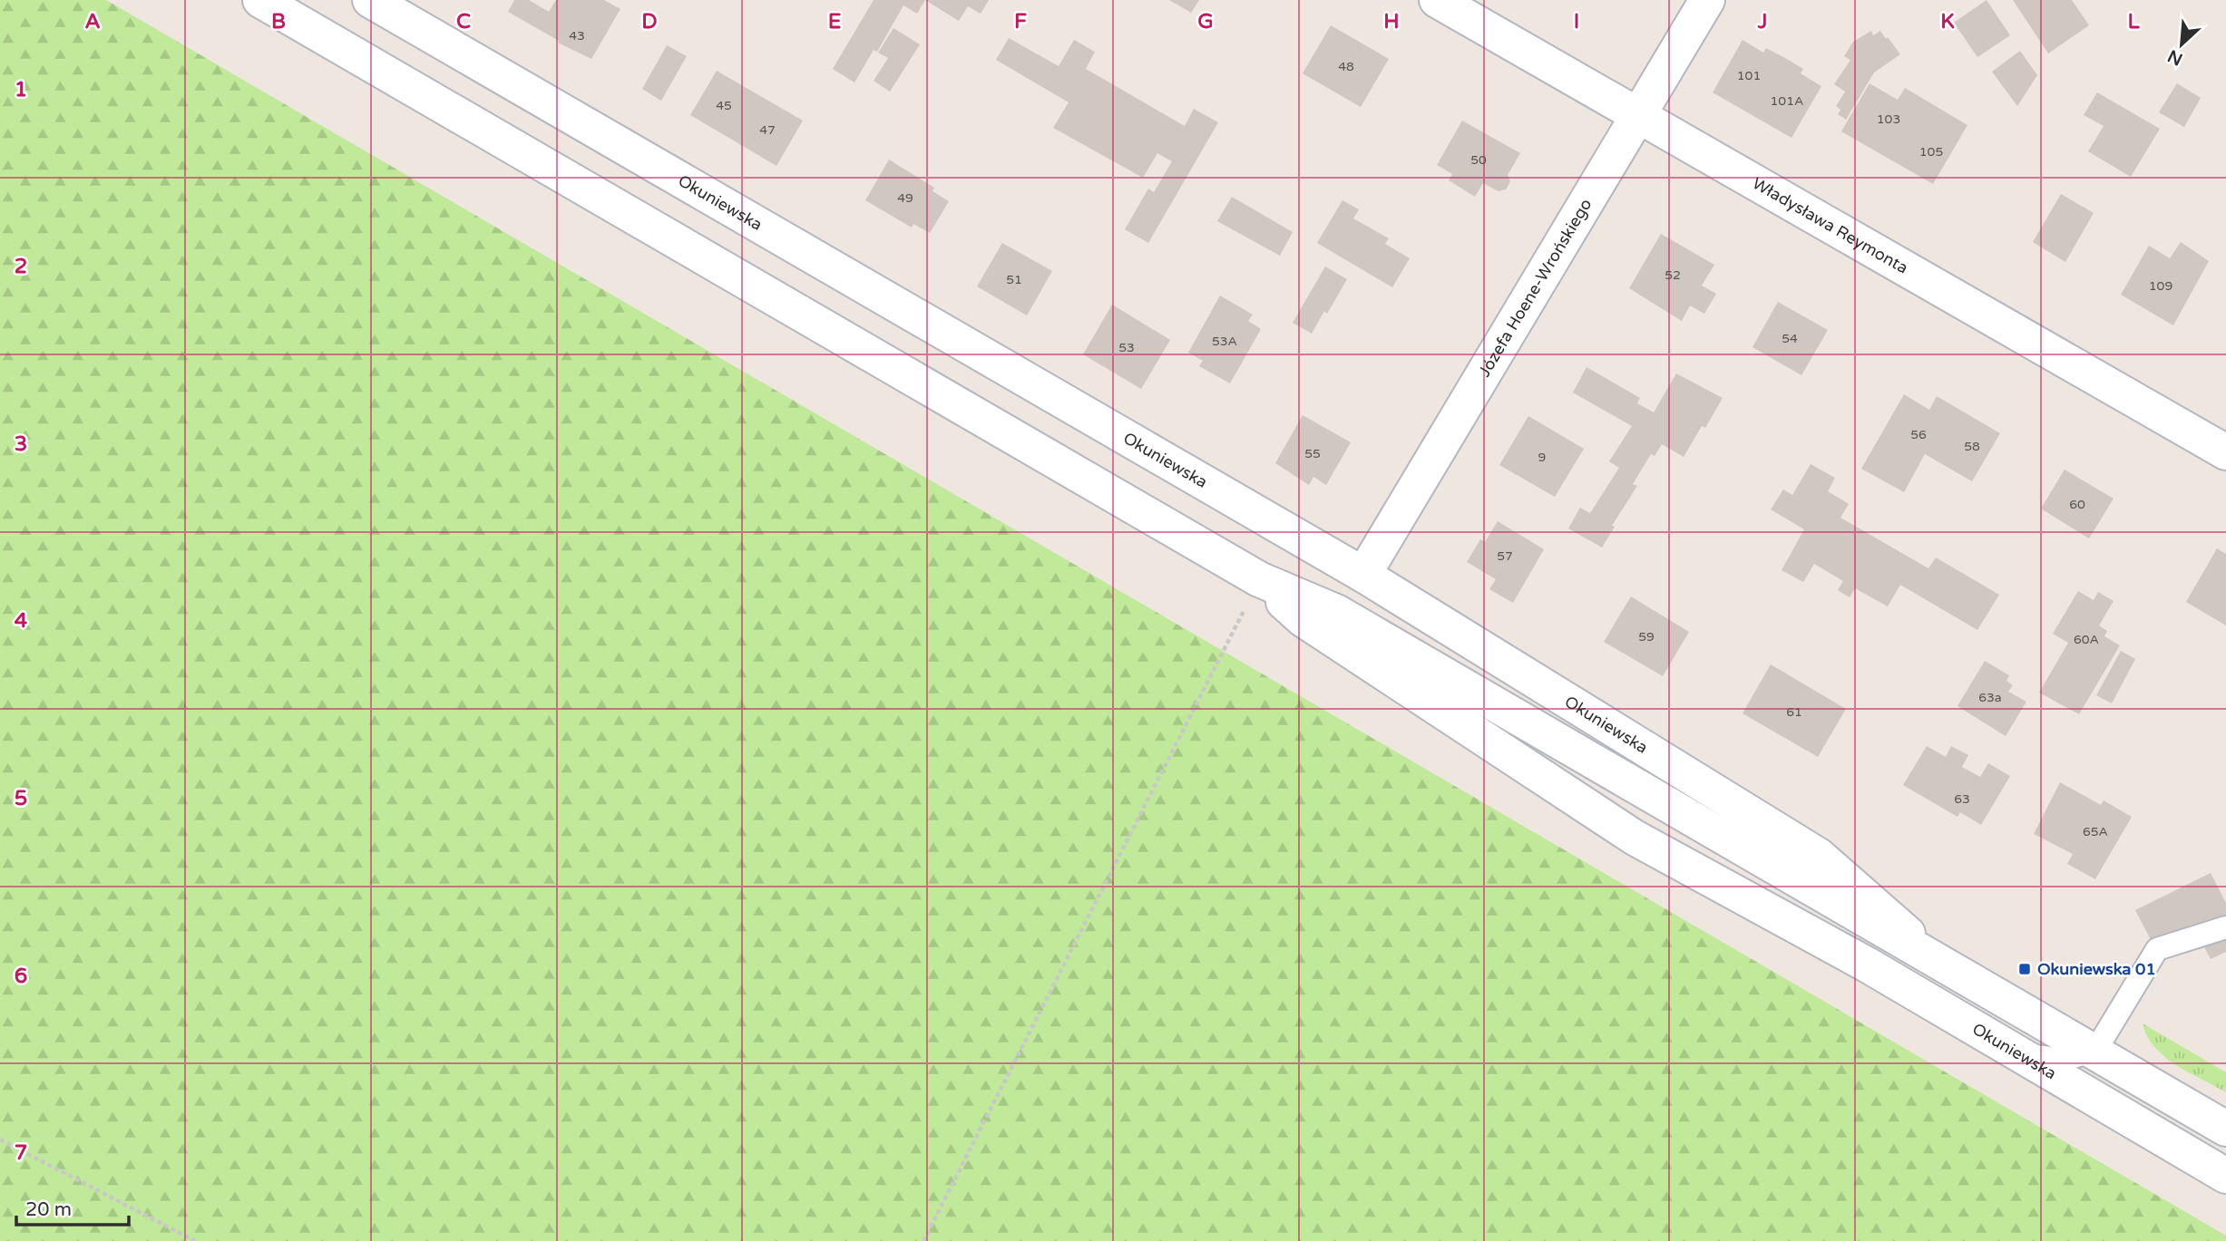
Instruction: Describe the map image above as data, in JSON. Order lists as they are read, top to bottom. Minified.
{"streets":{"main road":["Okuniewska","Władysława Reymonta","Józefa Hoene-Wrońskiego"]},"crossings":[["Okuniewska","Józefa Hoene-Wrońskiego"],["Władysława Reymonta","Józefa Hoene-Wrońskiego"]],"places":{"transit":["Okuniewska 01"]},"house_numbers":["43","48","101","101A","45","103","47","105","50","49","52","51","109","54","53A","53","56","58","55","9","60","57","59","60A","63a","61","63","65A"],"scale_bar":"20 m","north":"bottom left","grid":{"columns":["A","B","C","D","E","F","G","H","I","J","K","L"],"rows":["1","2","3","4","5","6","7"]}}
